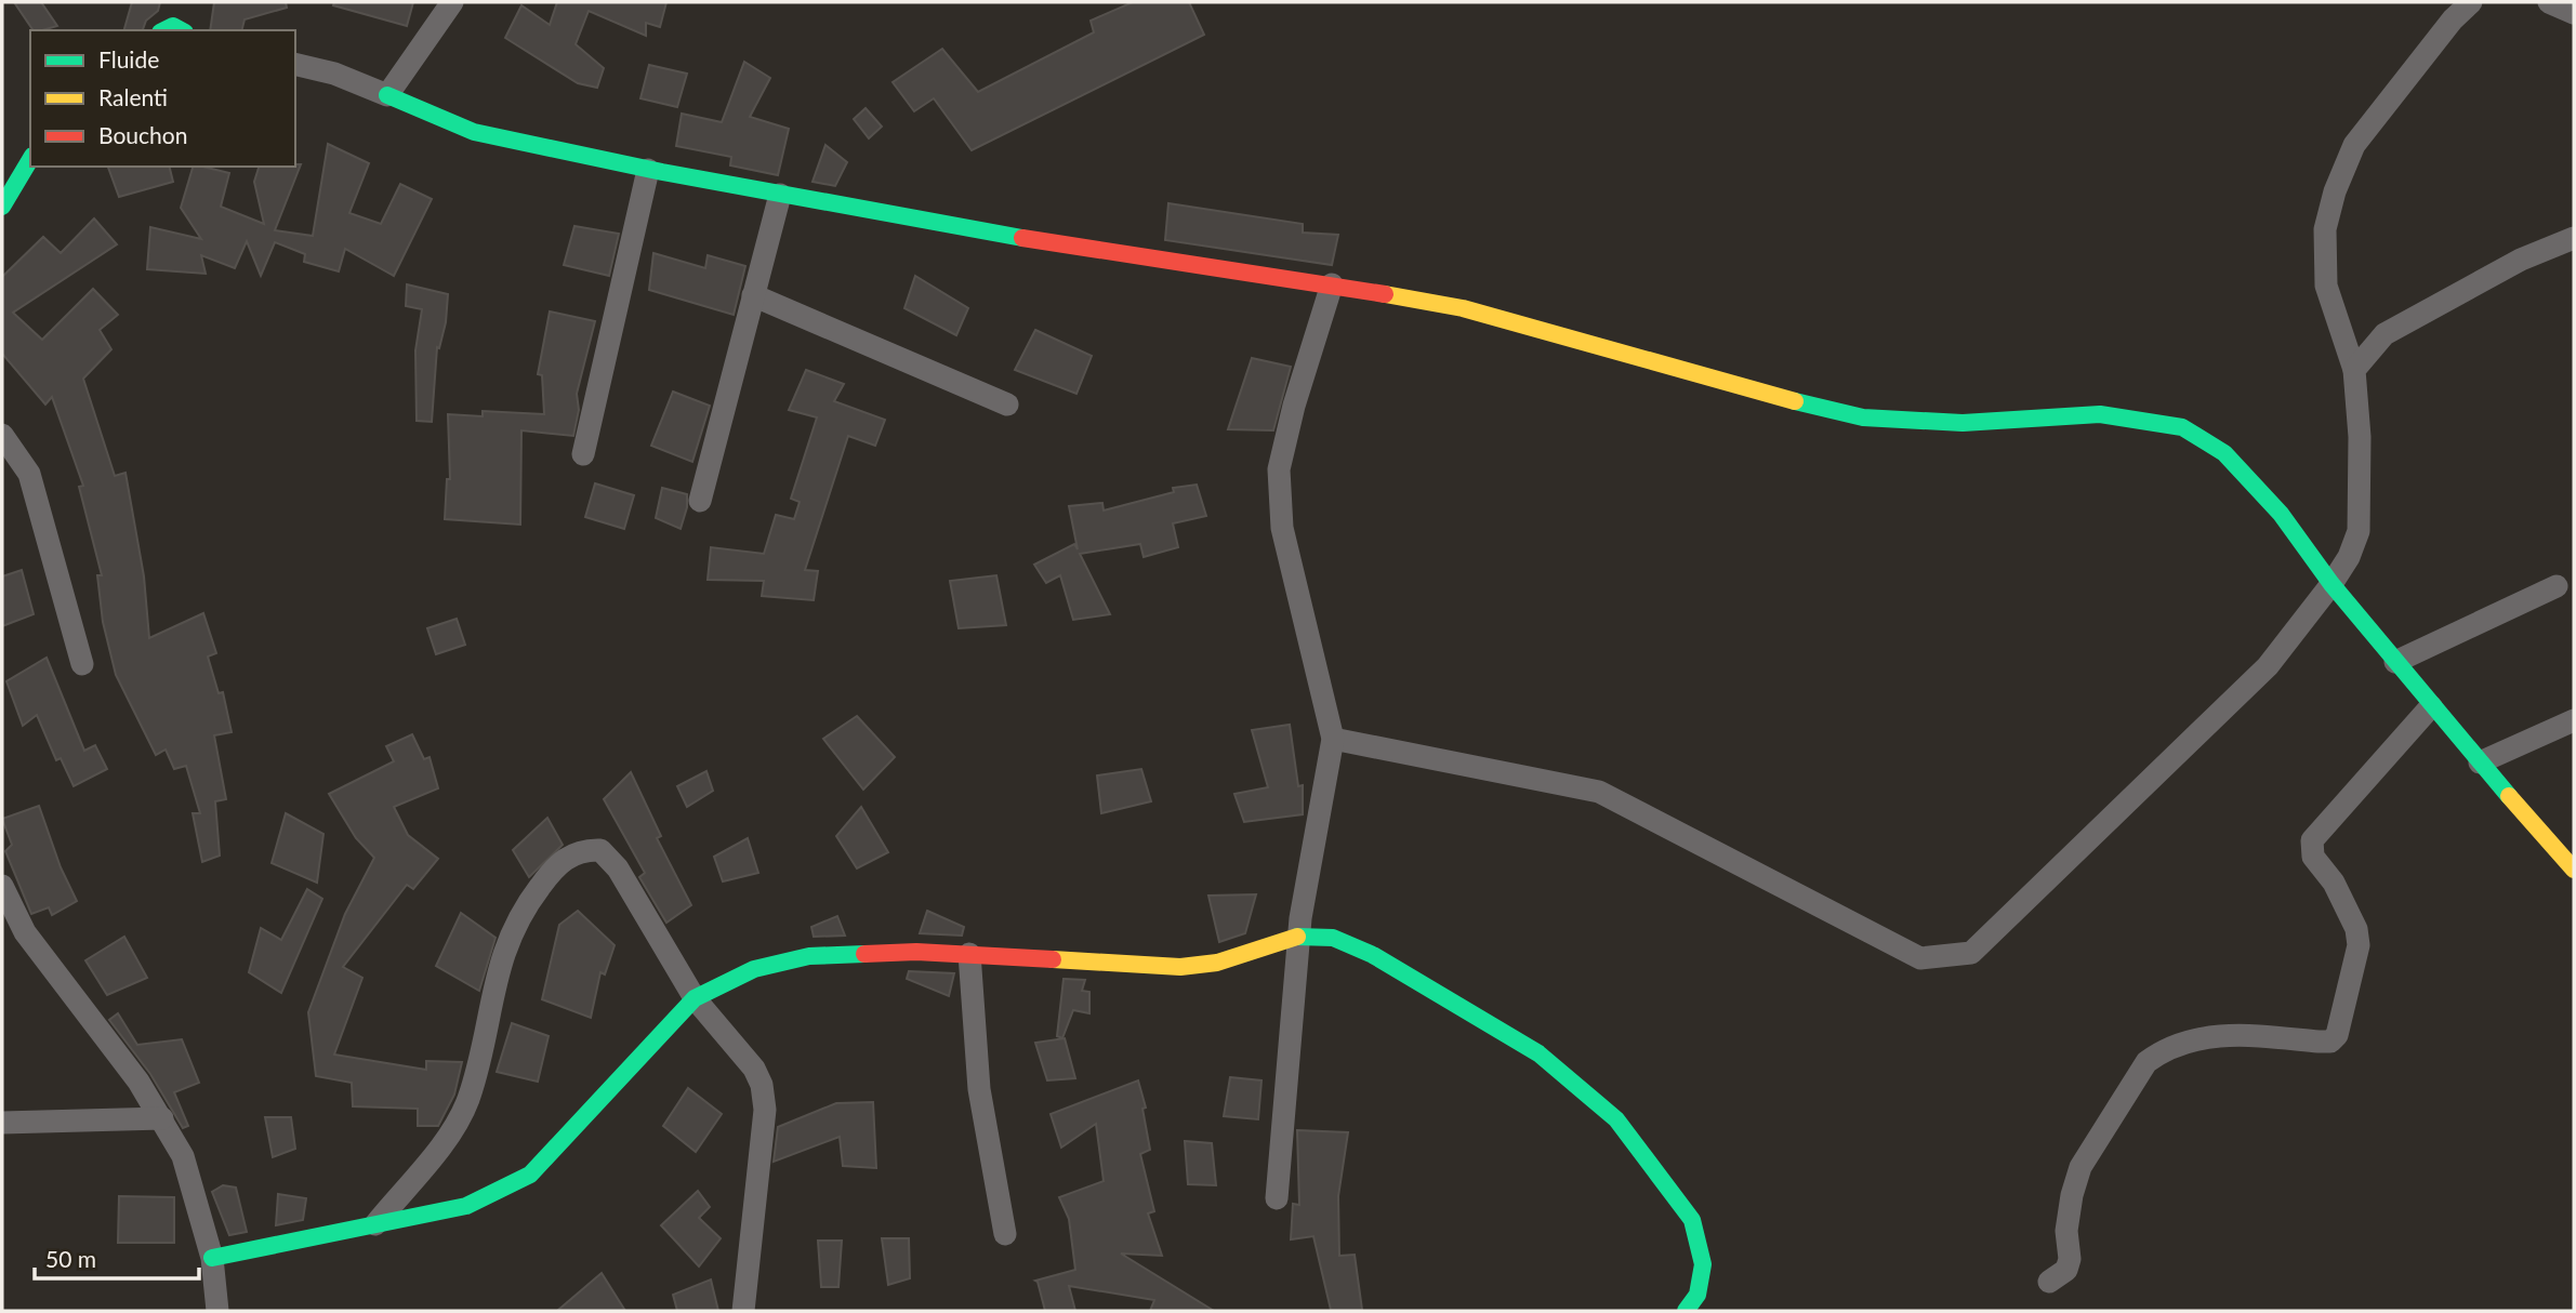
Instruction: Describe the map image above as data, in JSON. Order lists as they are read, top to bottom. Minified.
{"legend":["Fluide","Ralenti","Bouchon"],"scale_bar":"50 m"}
